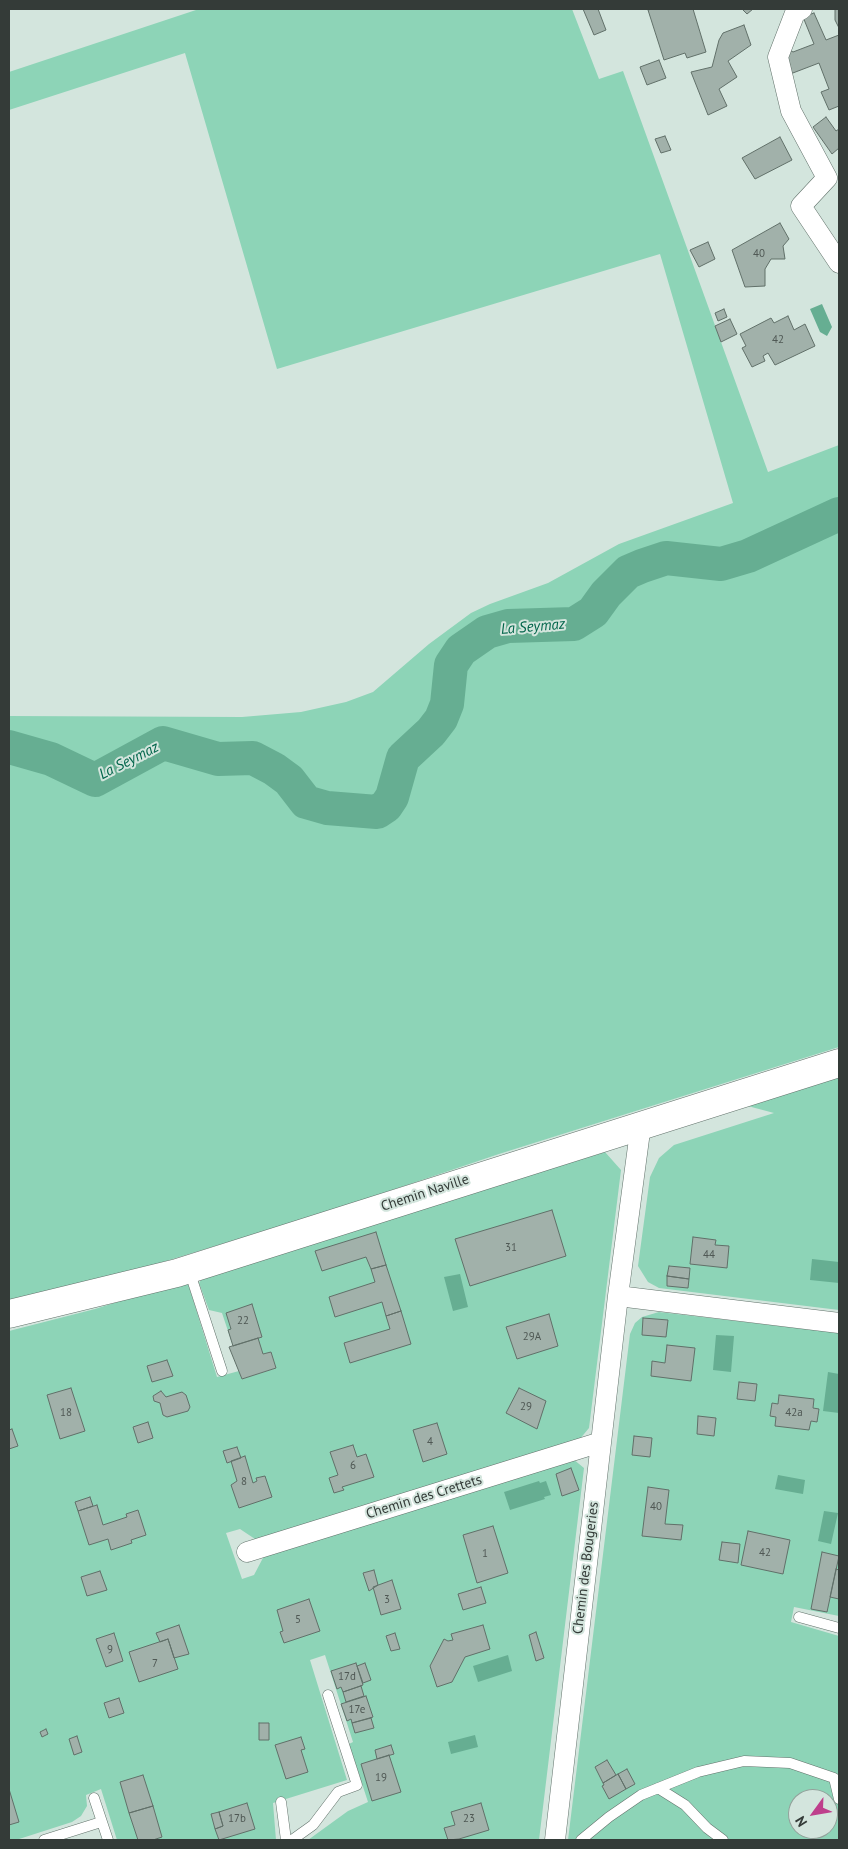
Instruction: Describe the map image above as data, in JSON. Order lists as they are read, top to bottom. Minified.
{"streets":{"street":["Chemin Naville","Chemin des Crettets","Chemin des Bougeries"]},"crossings":[["Chemin Naville","Chemin des Bougeries"],["Chemin des Crettets","Chemin des Bougeries"]],"water":["La Seymaz"],"house_numbers":["40","42","31","44","22","29A","29","18","42a","4","6","8","40","42","1","3","5","9","7","17d","17e","19","17b","23"],"north":"bottom left"}
